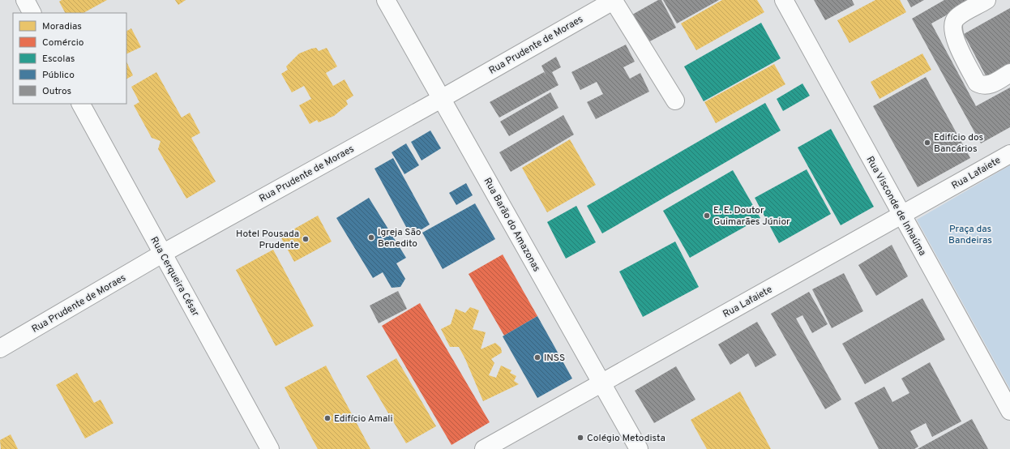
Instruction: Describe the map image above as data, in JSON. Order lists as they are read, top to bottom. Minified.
{"streets":{"street":["Rua Prudente de Moraes","Rua Lafaiete","Rua Visconde de Inhaúma","Rua Barão do Amazonas","Rua Cerqueira César"]},"crossings":[["Rua Prudente de Moraes","Rua Barão do Amazonas"],["Rua Prudente de Moraes","Rua Cerqueira César"],["Rua Lafaiete","Rua Visconde de Inhaúma"],["Rua Lafaiete","Rua Barão do Amazonas"]],"parks":["Praça das Bandeiras"],"places":["Edifício dos Bancários","E. E. Doutor Guimarães Júnior","Igreja São Benedito","Hotel Pousada Prudente","INSS","Edifício Amali","Colégio Metodista"],"legend":["Moradias","Comércio","Escolas","Público","Outros"]}
